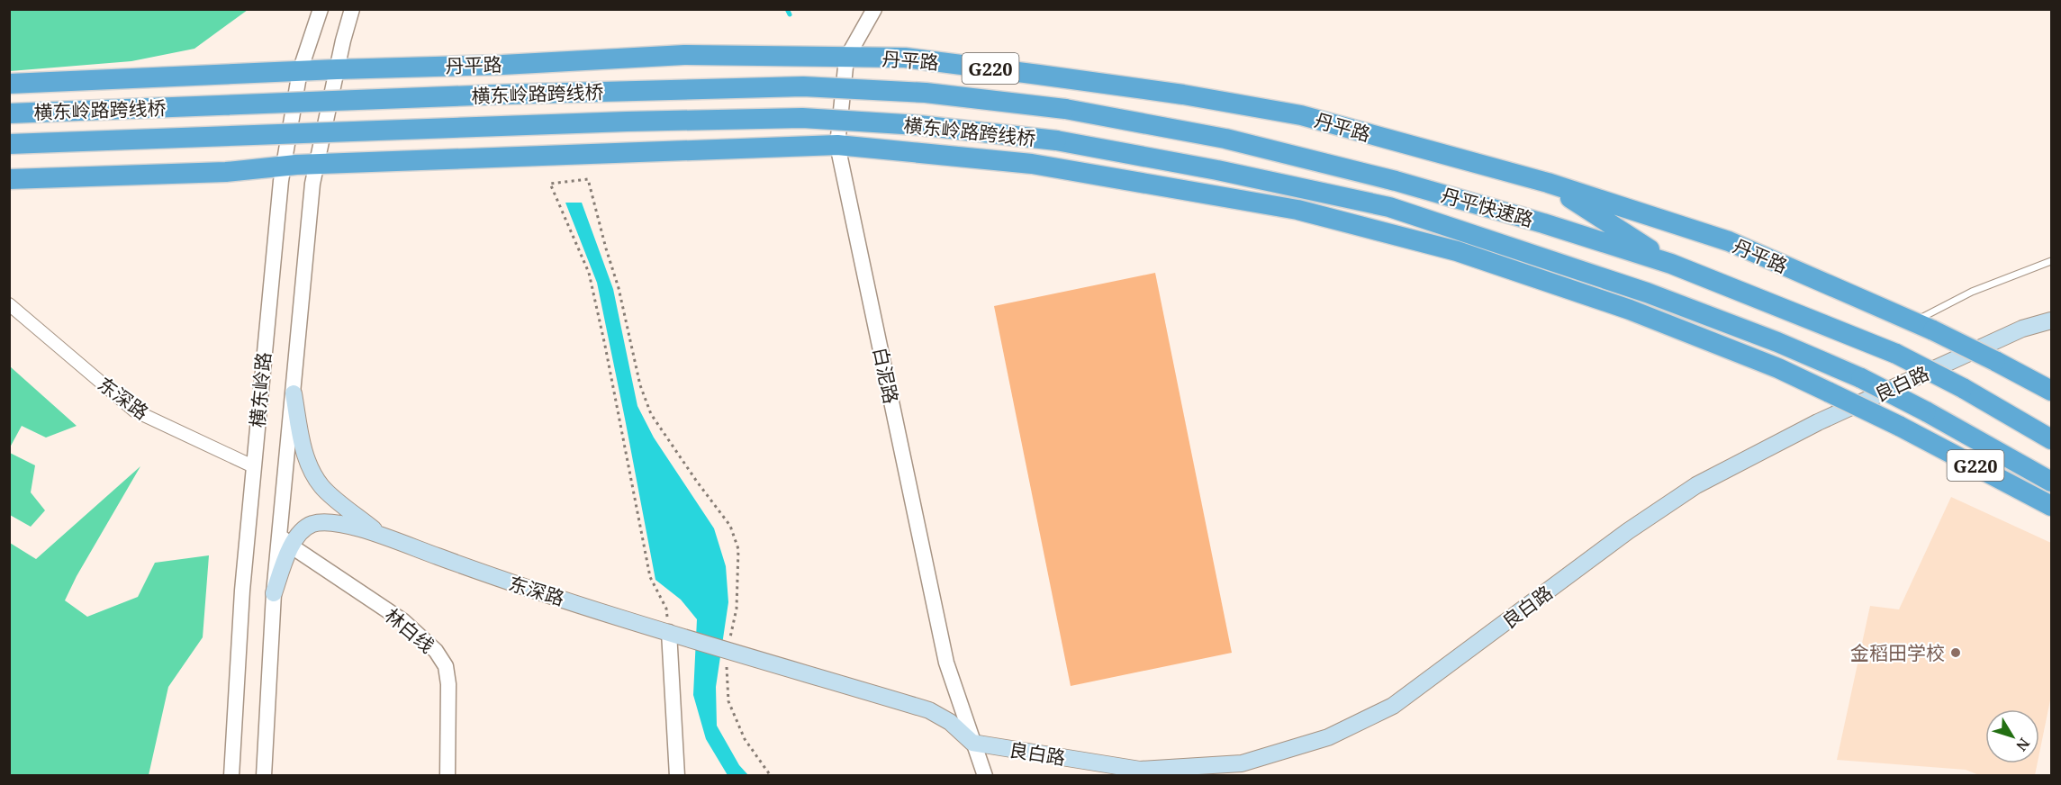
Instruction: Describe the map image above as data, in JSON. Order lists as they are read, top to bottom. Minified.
{"streets":{"highway":["丹平路","G220","横东岭路跨线桥","丹平快速路"],"main road":["良白路","东深路"],"street":["白泥路","横东岭路","林白线"]},"crossings":[["丹平路","白泥路"],["丹平路","横东岭路"],["G220","白泥路"],["G220","横东岭路"],["横东岭路跨线桥","丹平快速路"],["白泥路","良白路"],["横东岭路","东深路"],["横东岭路","林白线"],["东深路","林白线"]],"places":["金稻田学校"],"north":"bottom right"}
